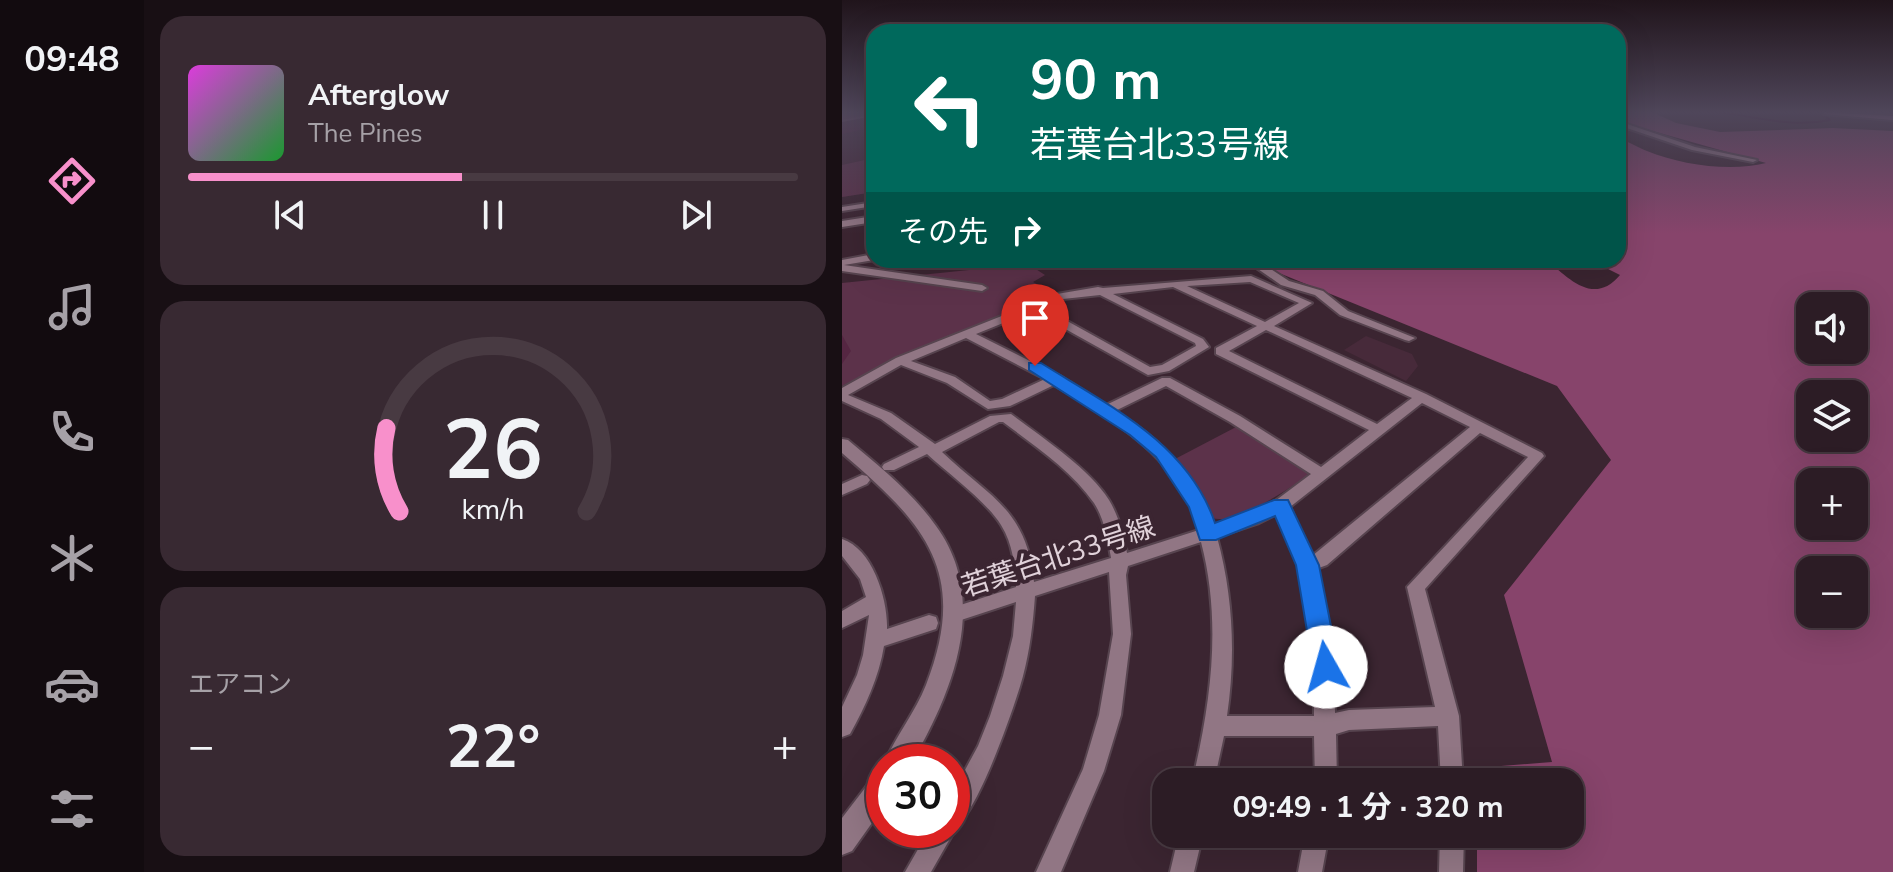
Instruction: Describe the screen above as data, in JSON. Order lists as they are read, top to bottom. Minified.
{"streets":{"street":["若葉台北33号線"]},"page":{"tabs":"09:48","turn":["90 m","若葉台北33号線"],"song":["Afterglow","The Pines"],"then":"その先","map_buttons":["+","−"],"tile":"エアコン","heat":["−","22°","+"],"limit":"30","trip":"09:49 · 1 分 · 320 m","gauge":["26","km/h"]}}
